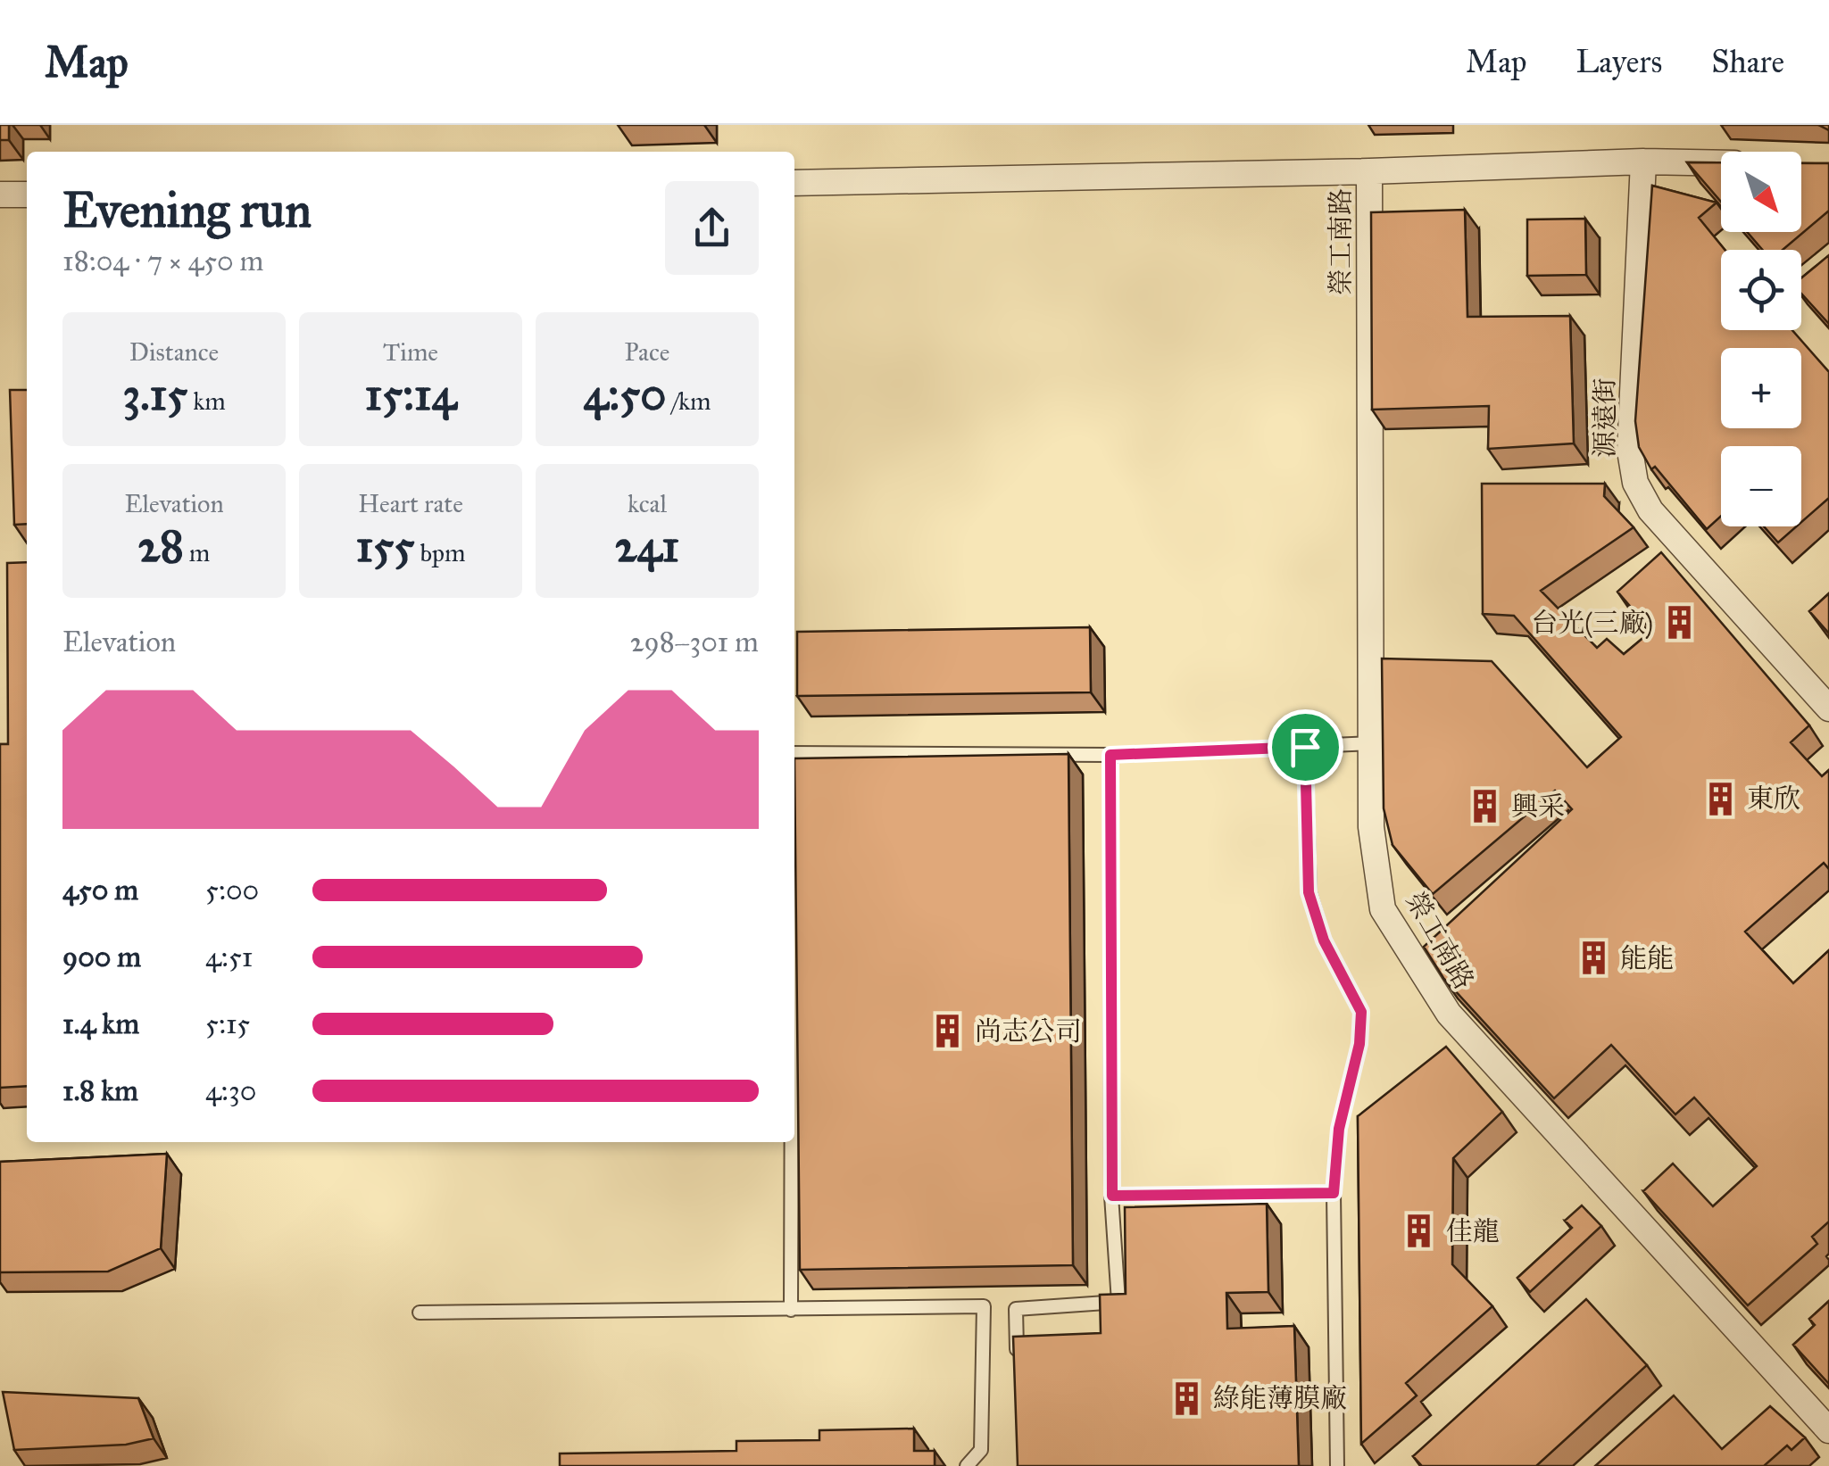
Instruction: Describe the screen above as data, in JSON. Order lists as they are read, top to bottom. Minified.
{"streets":{"street":["榮工南路","源遠街"]},"places":{"building":["台光(三廠)","東欣","興采","能能","尚志公司","佳龍","綠能薄膜廠"]},"north":"bottom right","page":{"header":"Map","nav":["Map","Layers","Share"],"map_buttons":["+","−"],"heading":["Evening run","18:04 · 7 × 450 m"],"stats":[["Distance","3.15 km"],["Time","15:14"],["Pace","4:50 /km"],["Elevation","28 m"],["Heart rate","155 bpm"],["kcal","241"]],"chart":["Elevation","298–301 m"],"list":[{"name":"450 m","note":"5:00"},{"name":"900 m","note":"4:51"},{"name":"1.4 km","note":"5:15"},{"name":"1.8 km","note":"4:30"}]}}
